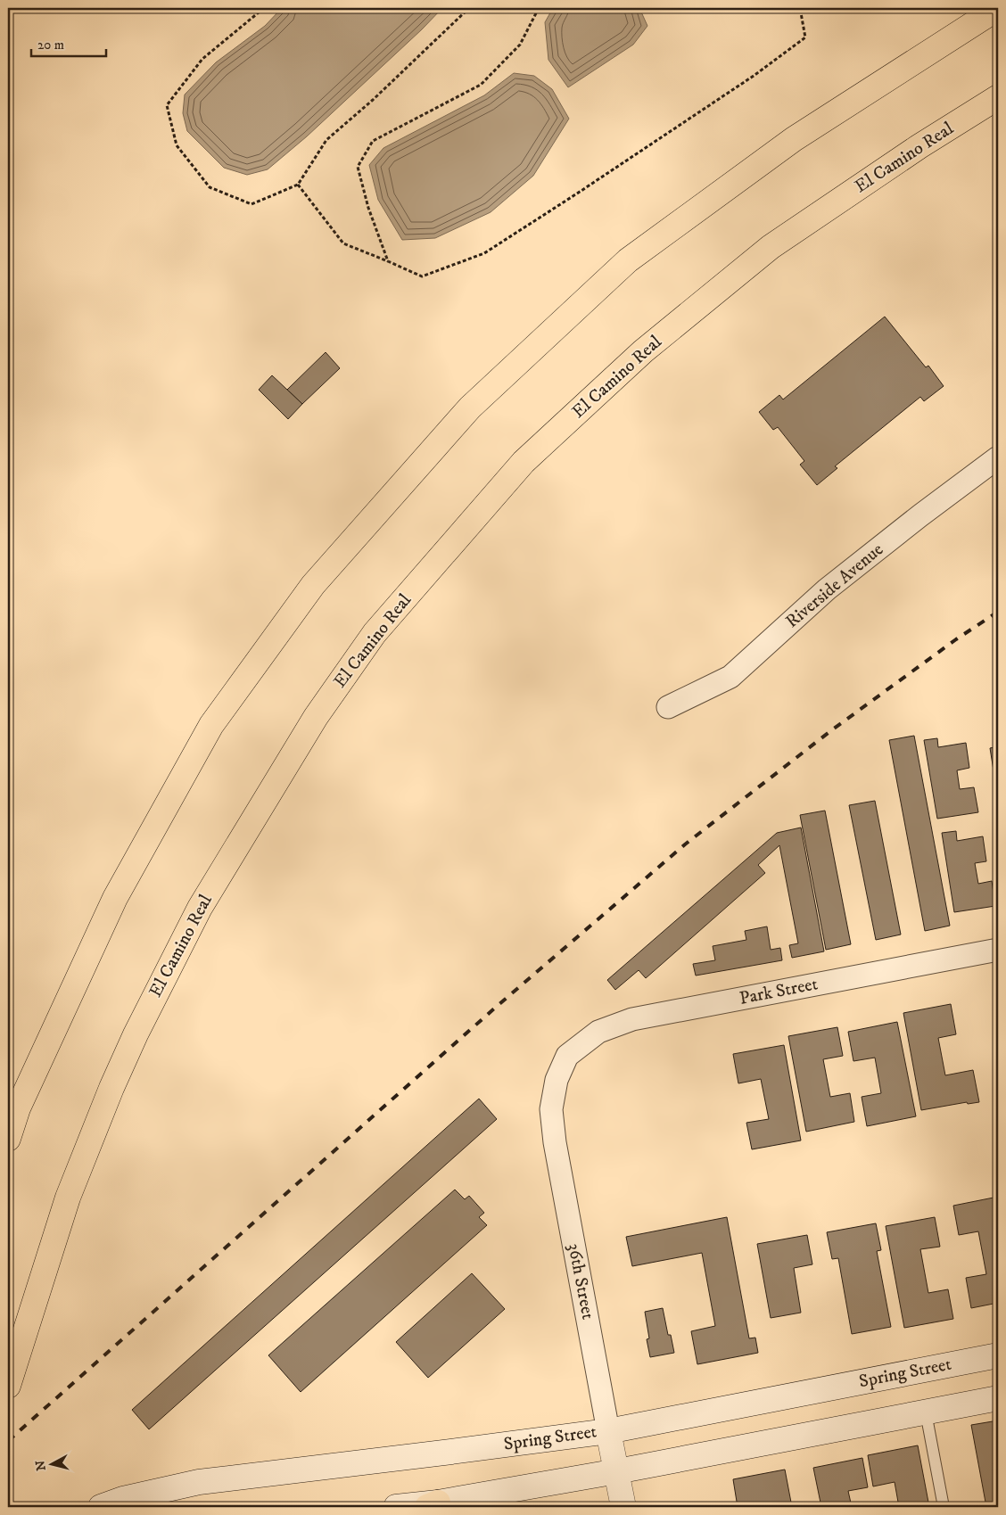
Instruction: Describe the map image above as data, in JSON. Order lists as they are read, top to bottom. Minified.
{"streets":{"highway":["El Camino Real"],"main road":["36th Street","Spring Street"],"street":["Riverside Avenue","Park Street"]},"crossings":[["Park Street","36th Street"],["36th Street","Spring Street"]],"scale_bar":"20 m","north":"left"}
